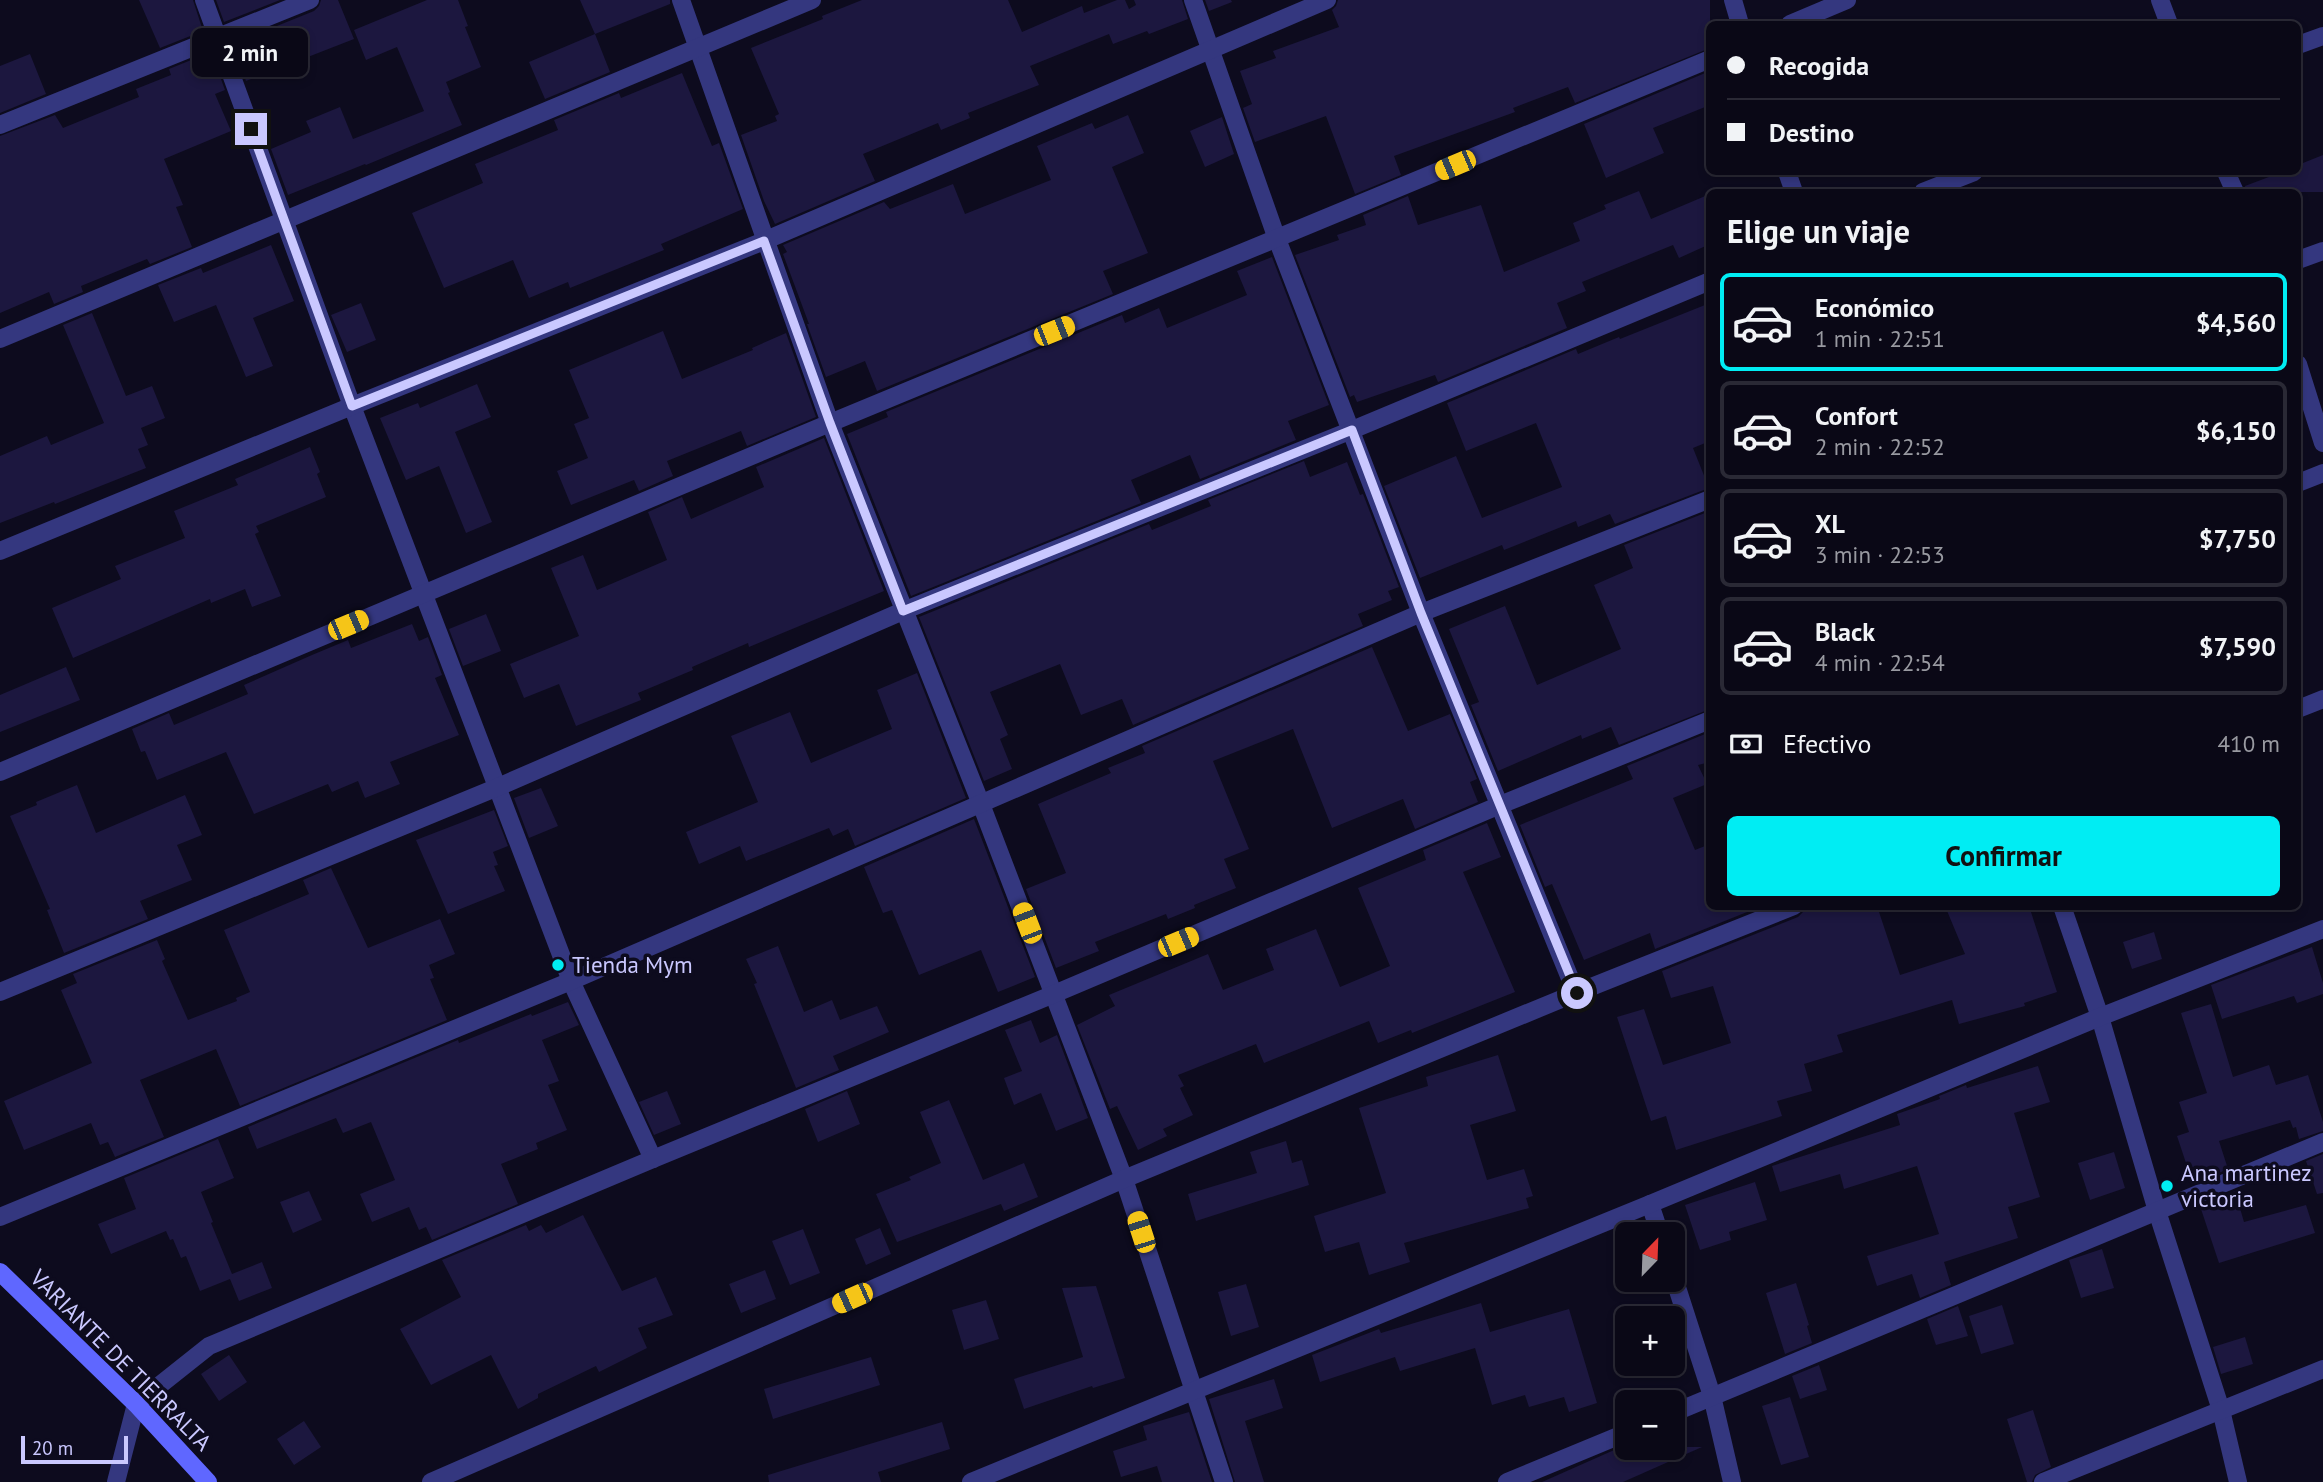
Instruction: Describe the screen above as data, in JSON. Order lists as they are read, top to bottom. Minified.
{"streets":{"main road":["VARIANTE DE TIERRALTA"]},"places":["Tienda Mym","Ana martinez victoria"],"scale_bar":"20 m","north":"top right","page":{"banner":["Recogida","Destino"],"bubble":"2 min","heading":"Elige un viaje","list":[{"name":"Económico","note":"1 min · 22:51","value":"$4,560"},{"name":"Confort","note":"2 min · 22:52","value":"$6,150"},{"name":"XL","note":"3 min · 22:53","value":"$7,750"},{"name":"Black","note":"4 min · 22:54","value":"$7,590"}],"pay":["Efectivo","410 m"],"buttons":"Confirmar","map_buttons":["+","−"],"scale":"20 m"}}
